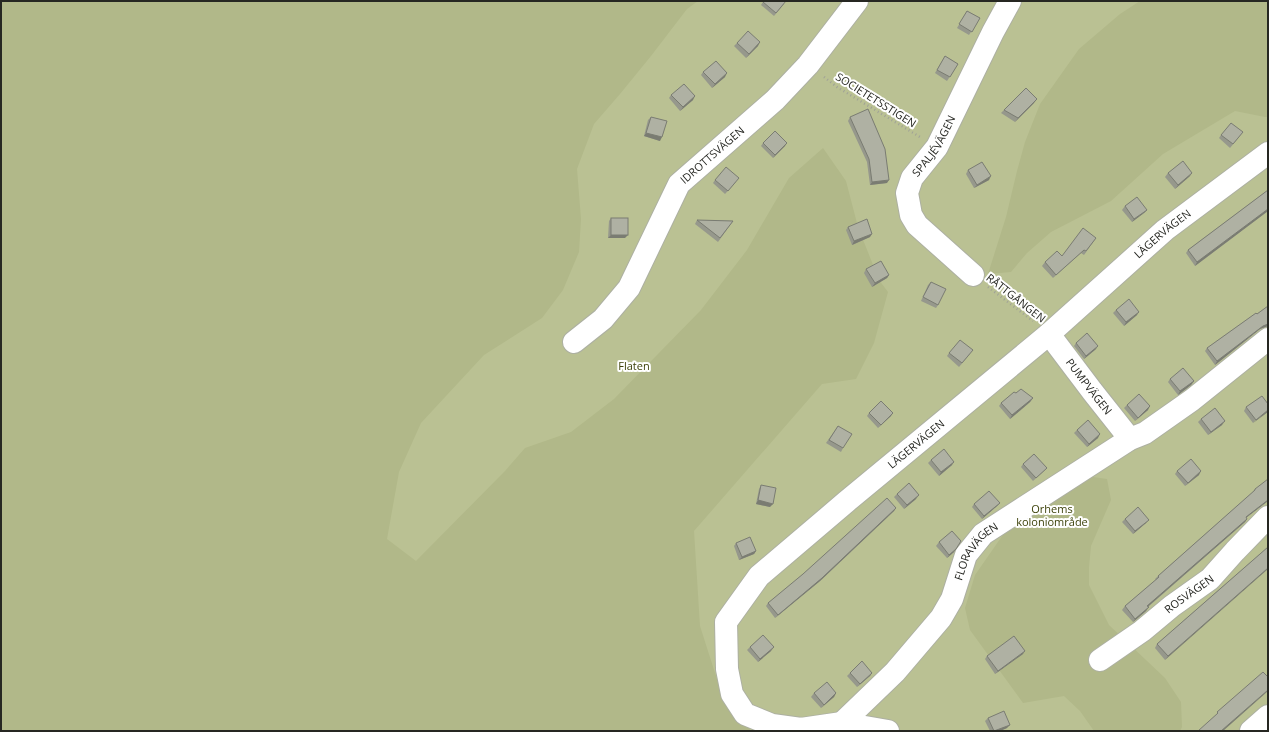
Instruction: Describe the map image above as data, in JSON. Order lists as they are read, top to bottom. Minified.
{"streets":{"street":["SPALJÉVÄGEN","IDROTTSVÄGEN","LÄGERVÄGEN","PUMPVÄGEN","FLORAVÄGEN","ROSVÄGEN"],"path":["SOCIETETSSTIGEN","RÅTTGÅNGEN"]},"crossings":[["SOCIETETSSTIGEN","SPALJÉVÄGEN"],["SOCIETETSSTIGEN","IDROTTSVÄGEN"],["SPALJÉVÄGEN","RÅTTGÅNGEN"],["LÄGERVÄGEN","RÅTTGÅNGEN"],["LÄGERVÄGEN","PUMPVÄGEN"],["LÄGERVÄGEN","FLORAVÄGEN"],["RÅTTGÅNGEN","PUMPVÄGEN"],["PUMPVÄGEN","FLORAVÄGEN"]],"parks":["Flaten","Orhems koloniområde"]}
